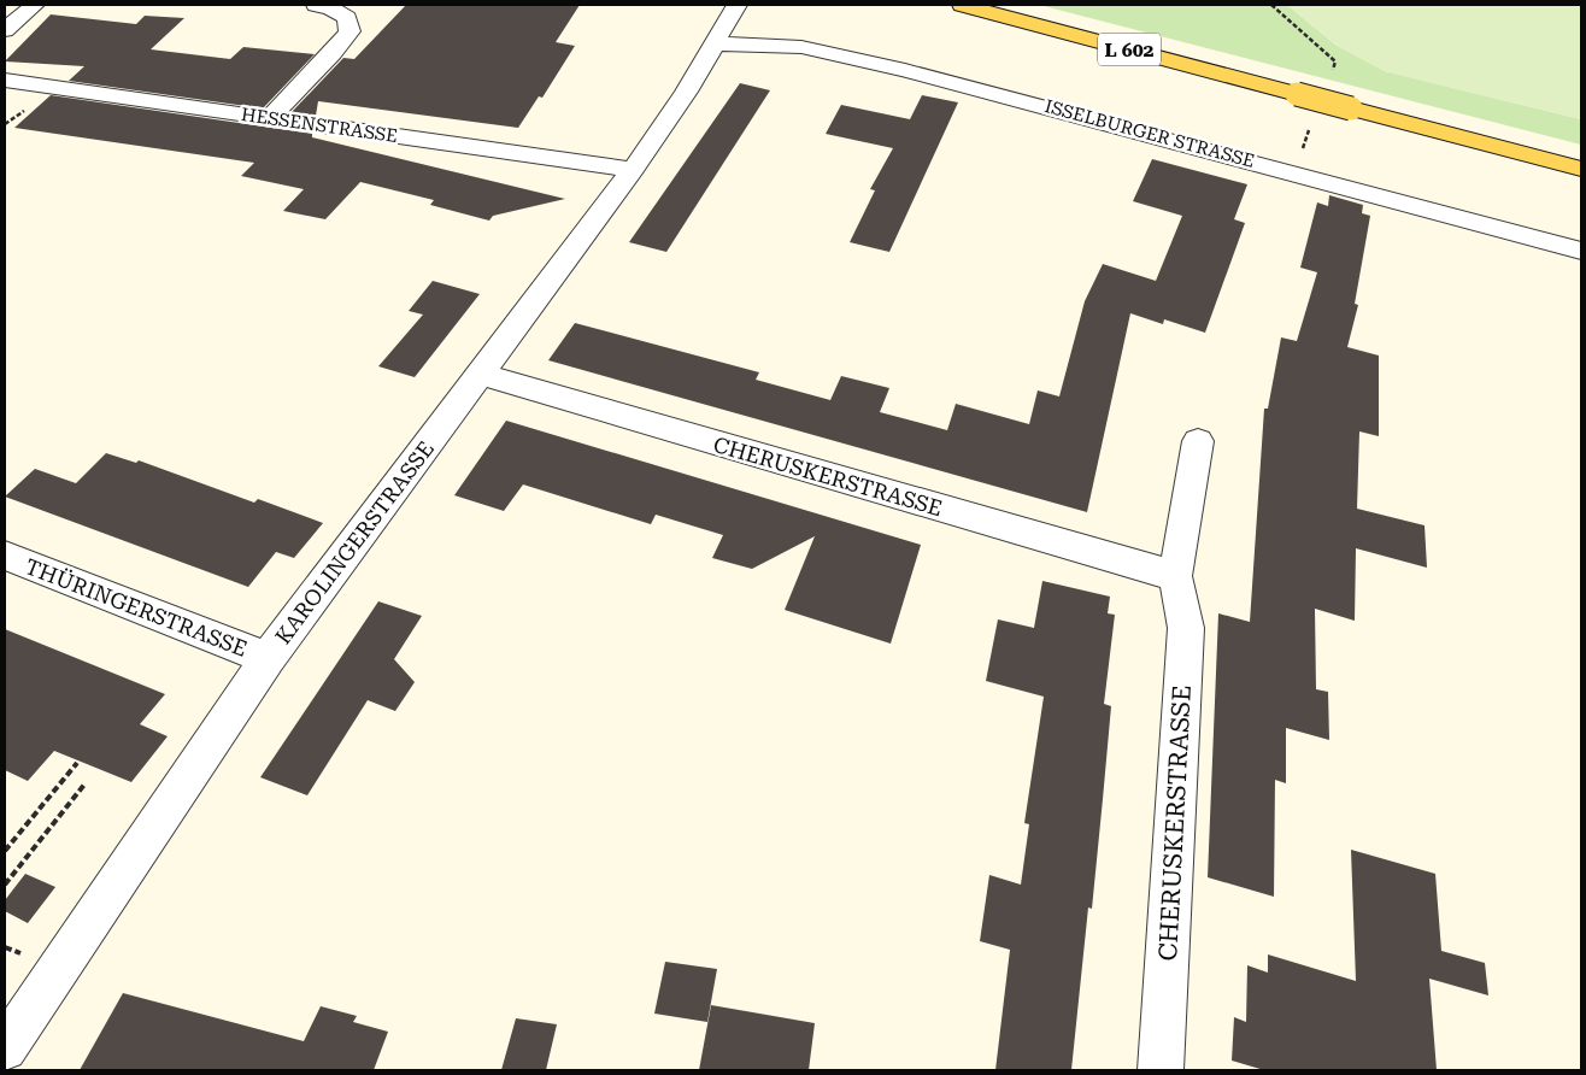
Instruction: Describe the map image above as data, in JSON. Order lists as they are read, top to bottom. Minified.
{"streets":{"main road":["L 602"],"street":["HESSENSTRASSE","ISSELBURGER STRASSE","CHERUSKERSTRASSE","KAROLINGERSTRASSE","THÜRINGERSTRASSE"]},"crossings":[["HESSENSTRASSE","KAROLINGERSTRASSE"],["ISSELBURGER STRASSE","KAROLINGERSTRASSE"],["CHERUSKERSTRASSE","KAROLINGERSTRASSE"],["KAROLINGERSTRASSE","THÜRINGERSTRASSE"]]}
